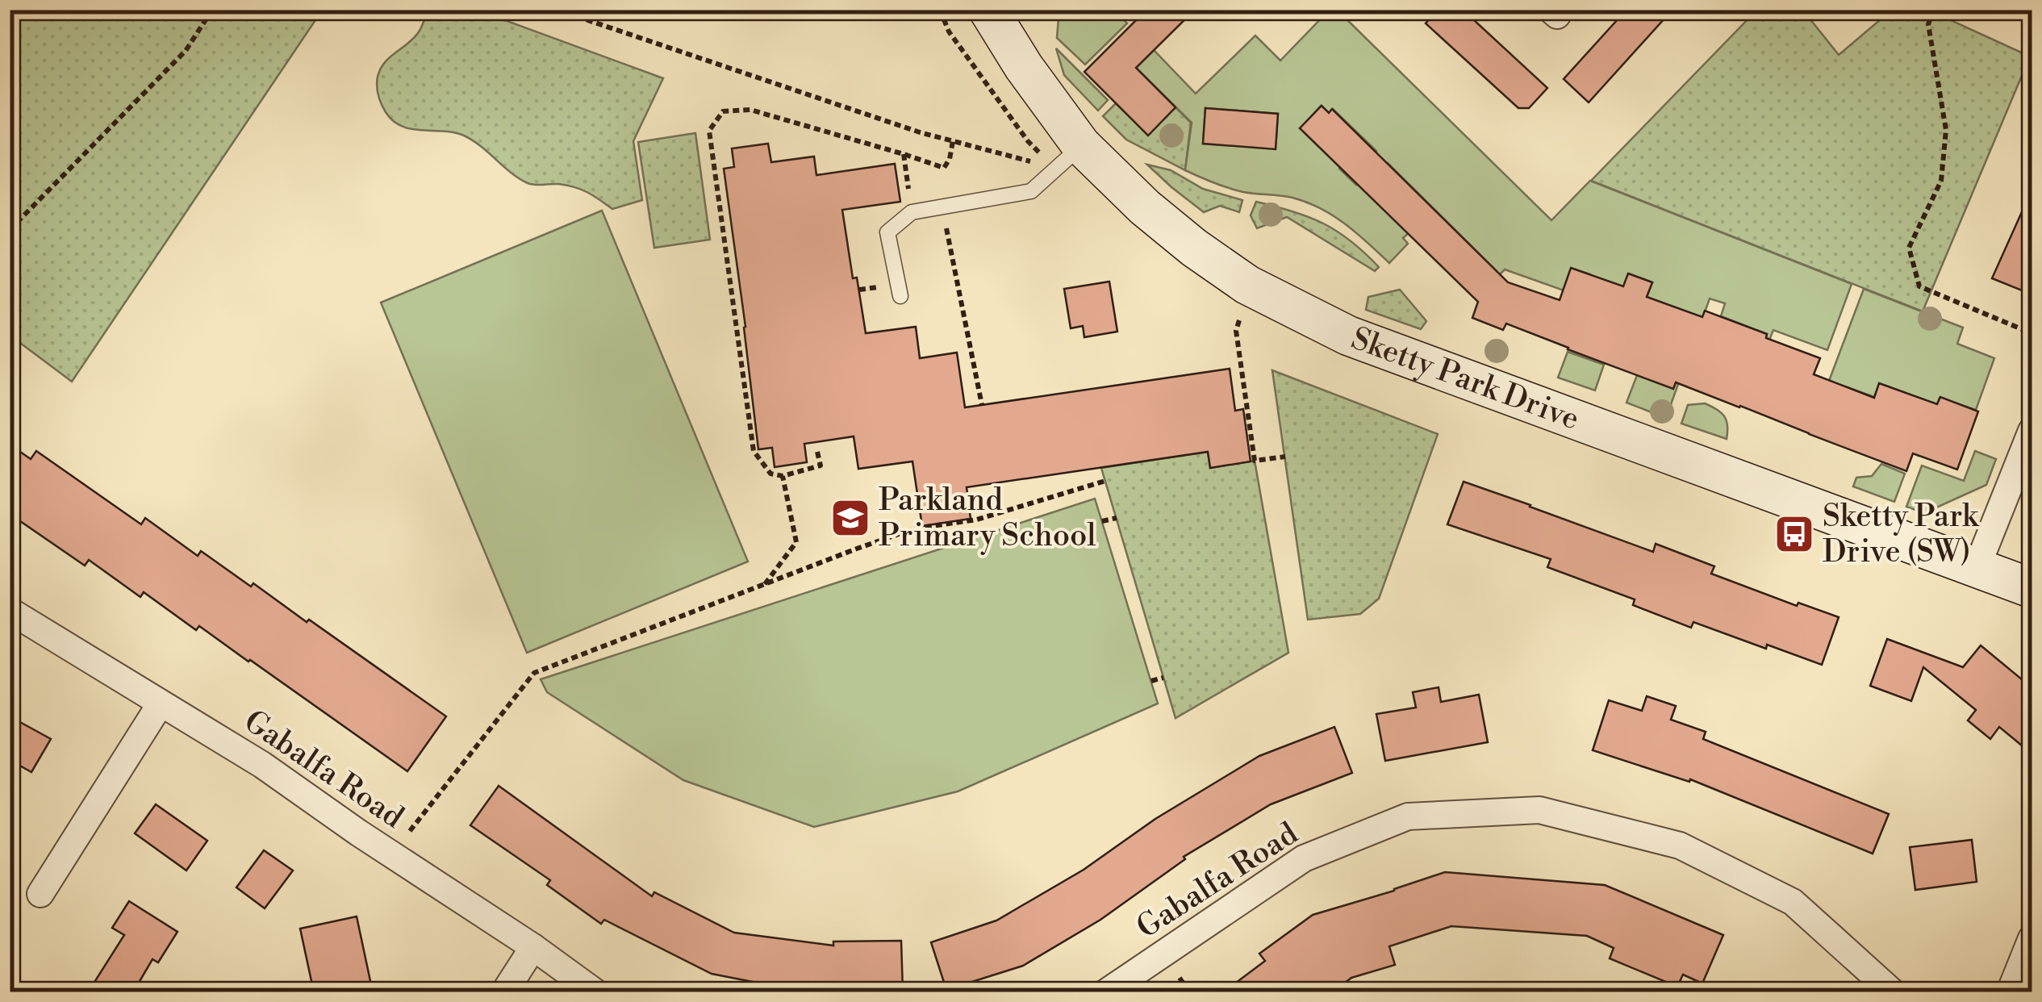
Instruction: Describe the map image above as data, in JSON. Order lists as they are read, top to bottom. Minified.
{"streets":{"street":["Sketty Park Drive","Gabalfa Road"]},"places":{"school or university":["Parkland Primary School"],"bus stop":["Sketty Park Drive (SW)"]}}
